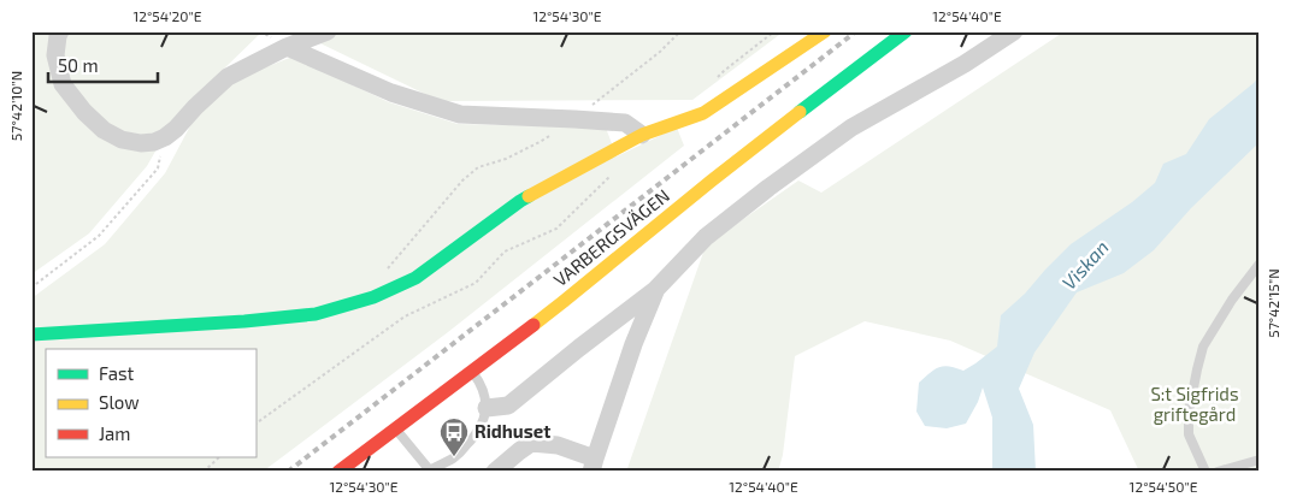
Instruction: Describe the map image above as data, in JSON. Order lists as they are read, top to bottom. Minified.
{"streets":{"street":["VARBERGSVÄGEN"]},"water":["Viskan"],"parks":["S:t Sigfrids griftegård"],"places":{"bus stop":["Ridhuset"]},"legend":["Fast","Slow","Jam"],"scale_bar":"50 m","coordinates":["12°54'20\"E","12°54'30\"E","12°54'40\"E","57°42'10\"N","57°42'15\"N","12°54'50\"E"]}
